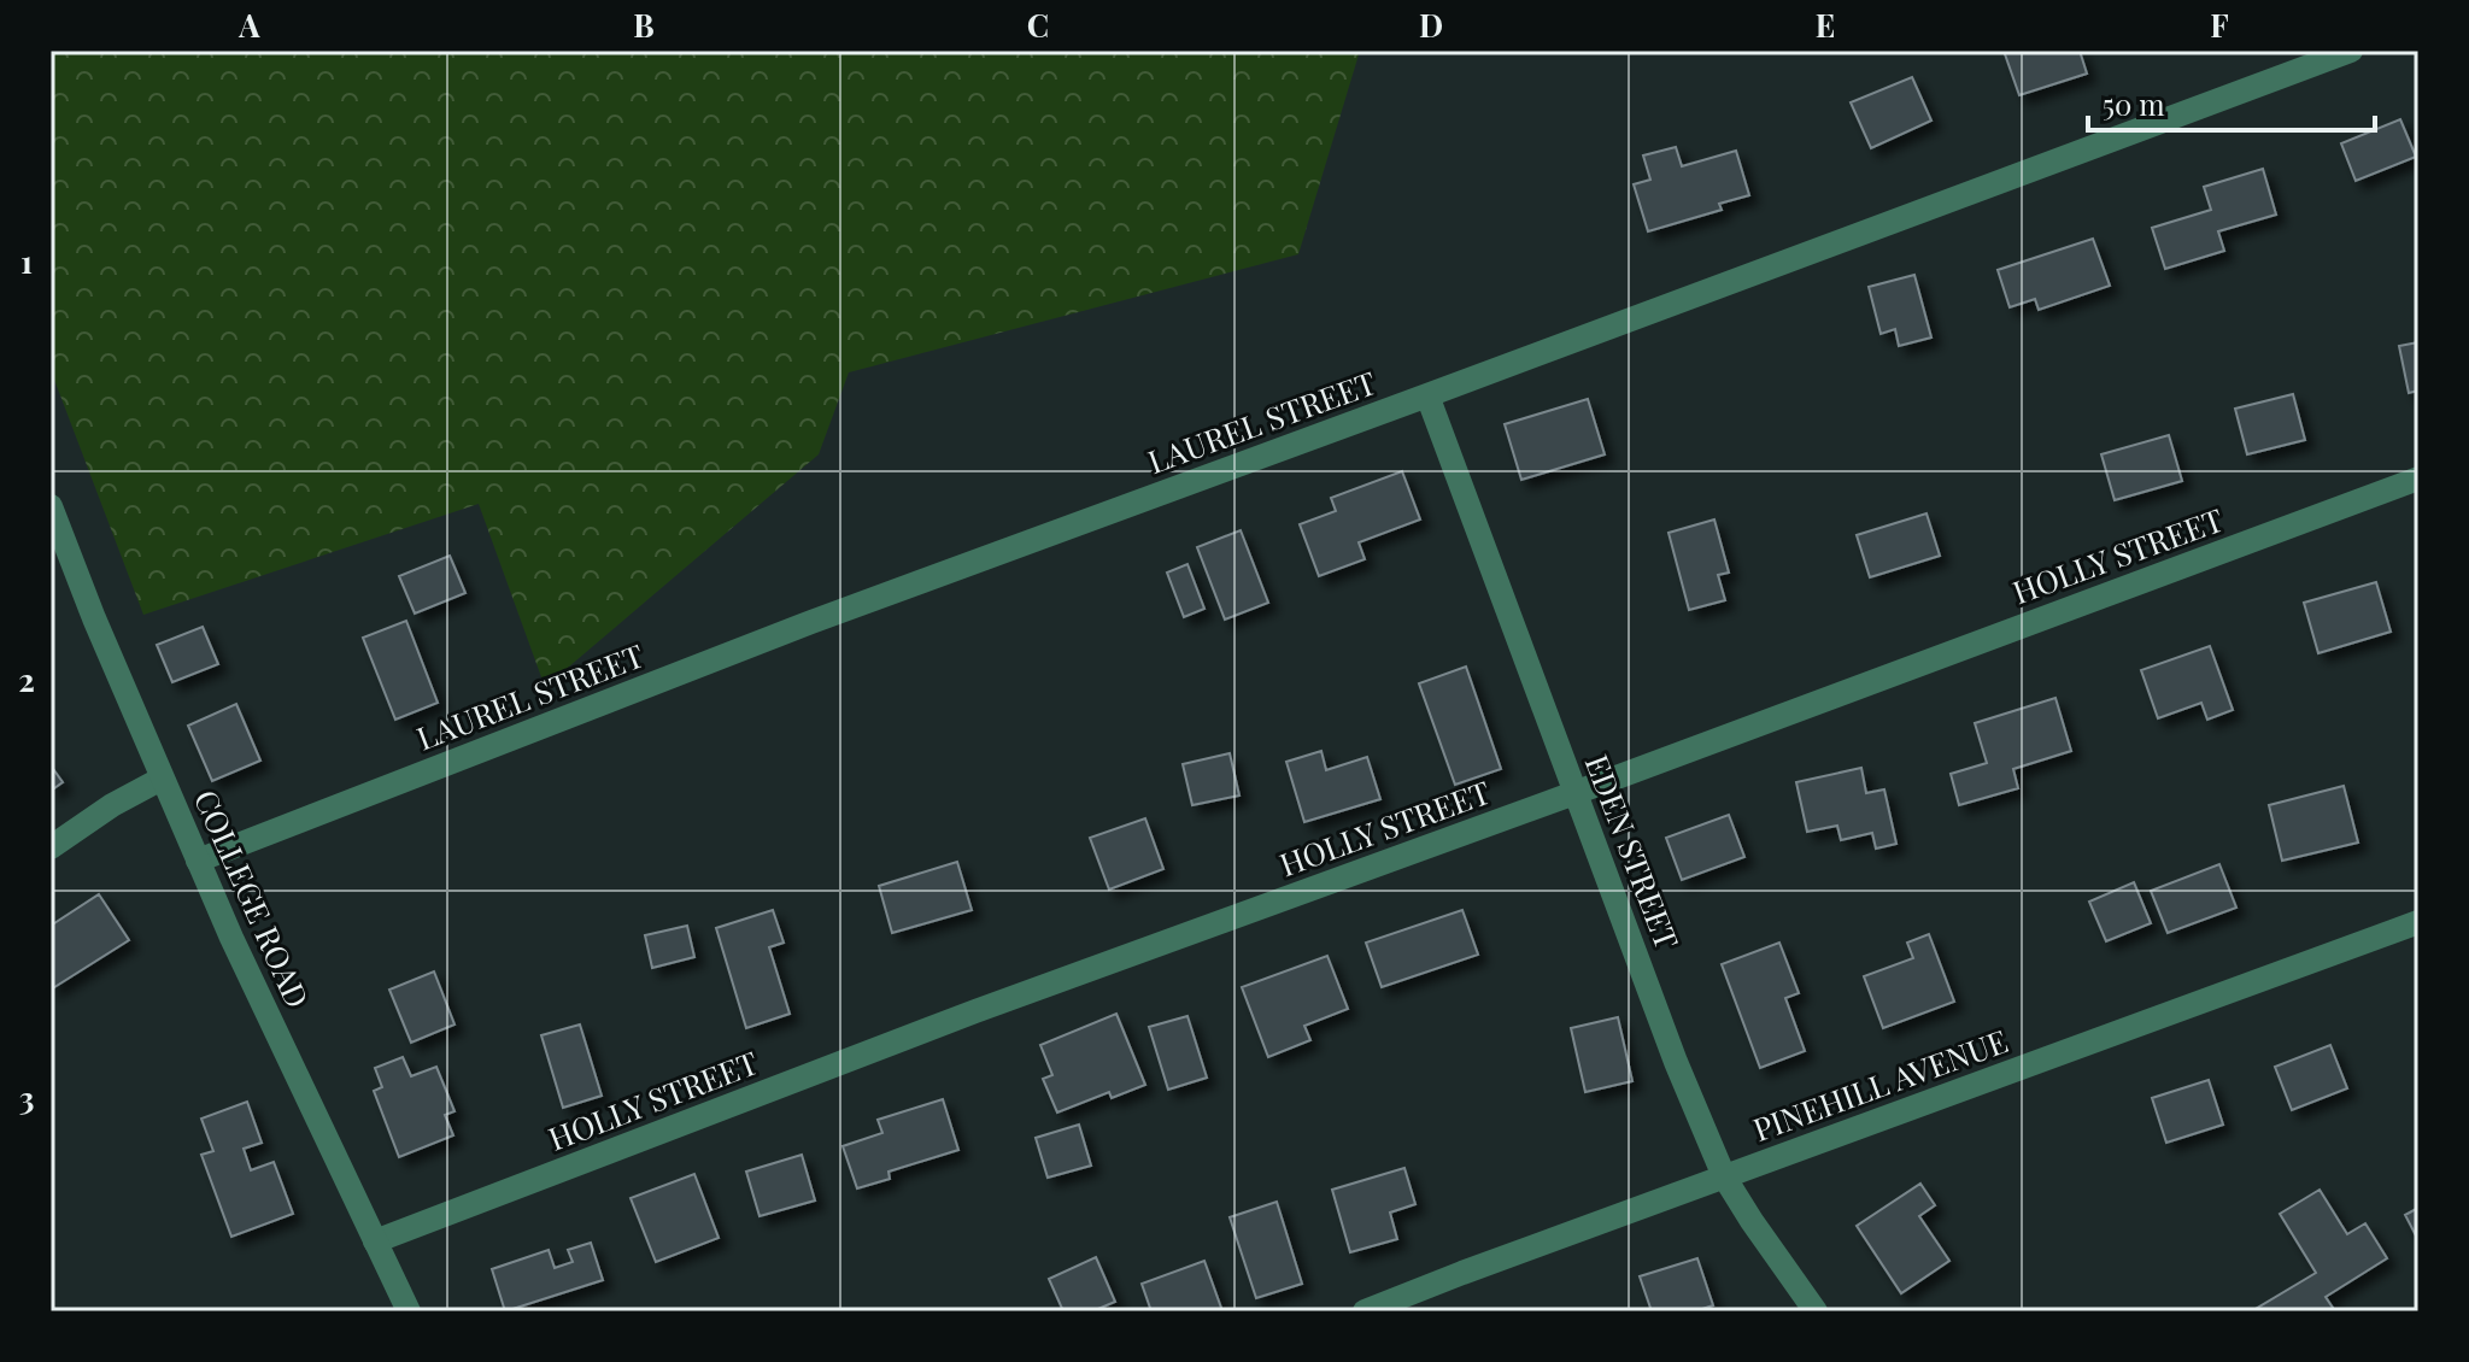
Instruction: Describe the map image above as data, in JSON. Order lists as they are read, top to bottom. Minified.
{"streets":{"street":["LAUREL STREET","HOLLY STREET","EDEN STREET","COLLEGE ROAD","PINEHILL AVENUE"]},"crossings":[["LAUREL STREET","EDEN STREET"],["LAUREL STREET","COLLEGE ROAD"],["HOLLY STREET","EDEN STREET"],["HOLLY STREET","COLLEGE ROAD"],["EDEN STREET","PINEHILL AVENUE"]],"scale_bar":"50 m","grid":{"columns":["A","B","C","D","E","F"],"rows":["1","2","3"]}}
